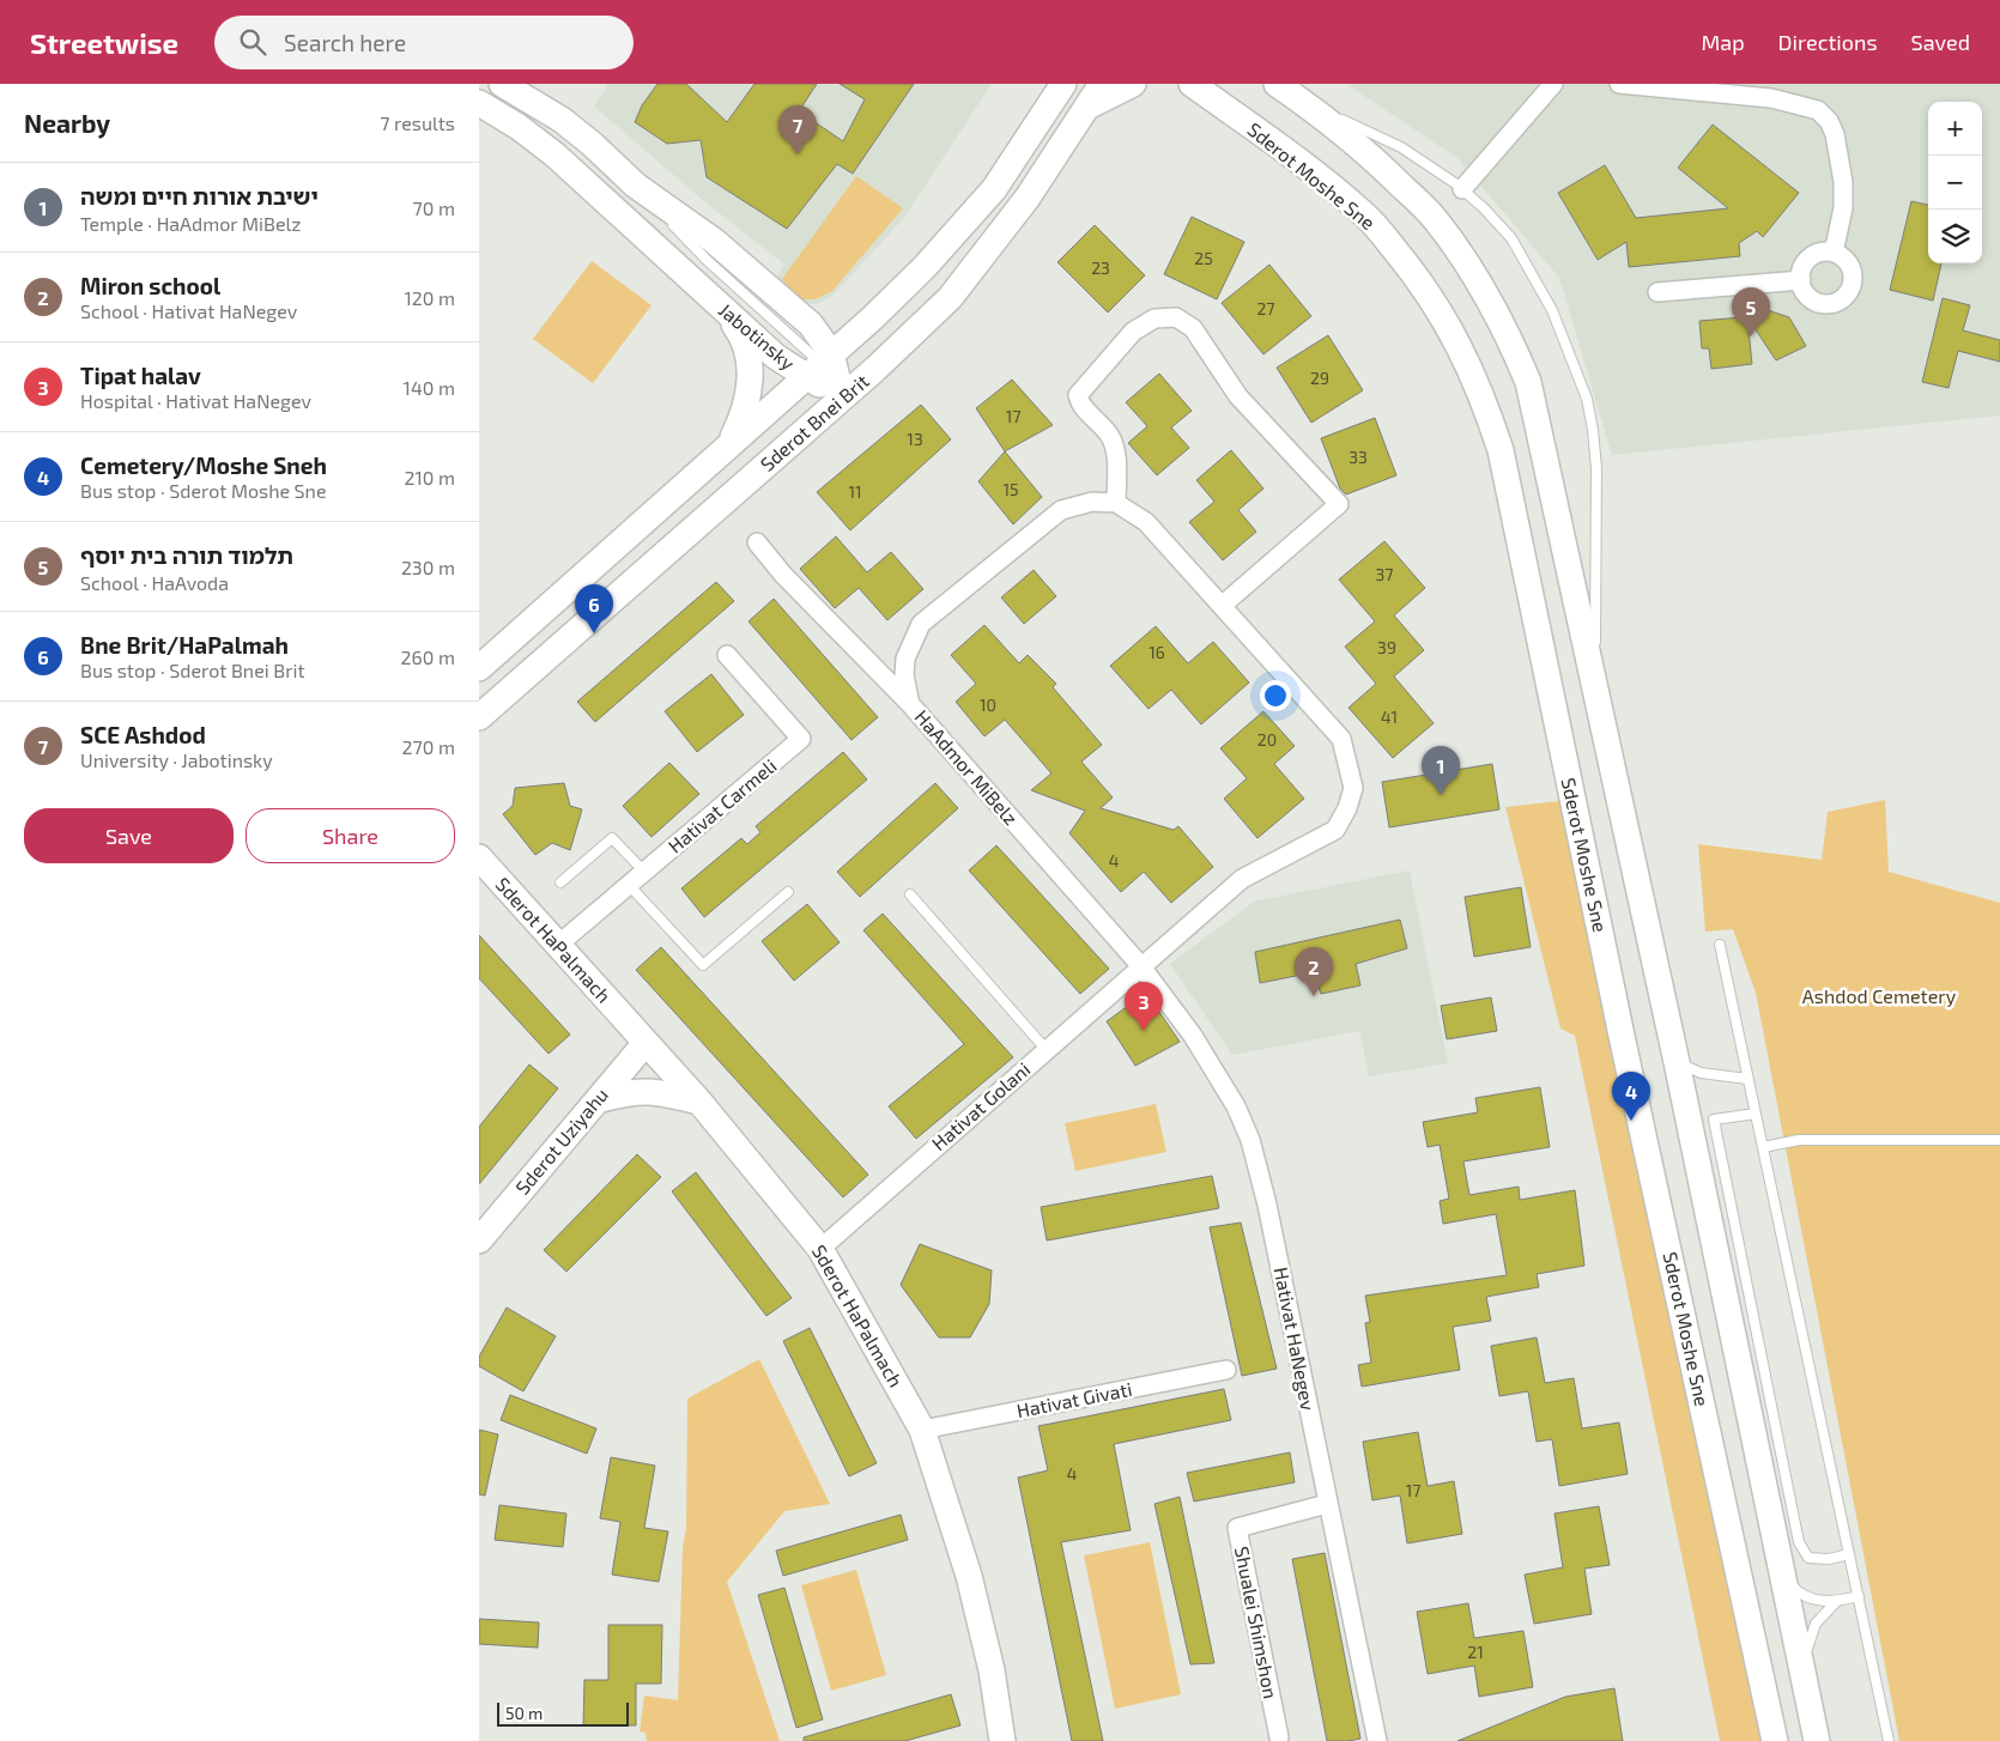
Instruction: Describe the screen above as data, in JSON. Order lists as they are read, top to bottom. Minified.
{"streets":{"main road":["Sderot Moshe Sne","Jabotinsky","Sderot Bnei Brit","Sderot HaPalmach","Sderot Uziyahu"],"street":["HaAdmor MiBelz","Hativat Carmeli","Hativat Golani","Hativat HaNegev","Hativat Givati","Shualei Shimshon"]},"crossings":[["Jabotinsky","Sderot Bnei Brit"],["HaAdmor MiBelz","Hativat Golani"],["HaAdmor MiBelz","Hativat HaNegev"],["Hativat Carmeli","Sderot HaPalmach"],["Sderot HaPalmach","Hativat Golani"],["Sderot HaPalmach","Sderot Uziyahu"],["Sderot HaPalmach","Hativat Givati"],["Hativat Golani","Hativat HaNegev"],["Hativat HaNegev","Shualei Shimshon"]],"parks":["Ashdod Cemetery"],"house_numbers":["25","23","27","29","17","13","33","15","11","37","39","16","10","41","20","4","4","17","21"],"scale_bar":"50 m","page":{"header":"Streetwise","search":"Search here","nav":["Map","Directions","Saved"],"heading":["Nearby","7 results"],"map_buttons":["+","−"],"pins":["7","5","6","1","2","3","4"],"list":[{"mark":"1","name":"ישיבת אורות חיים ומשה","note":"Temple · HaAdmor MiBelz","value":"70 m"},{"mark":"2","name":"Miron school","note":"School · Hativat HaNegev","value":"120 m"},{"mark":"3","name":"Tipat halav","note":"Hospital · Hativat HaNegev","value":"140 m"},{"mark":"4","name":"Cemetery/Moshe Sneh","note":"Bus stop · Sderot Moshe Sne","value":"210 m"},{"mark":"5","name":"תלמוד תורה בית יוסף","note":"School · HaAvoda","value":"230 m"},{"mark":"6","name":"Bne Brit/HaPalmah","note":"Bus stop · Sderot Bnei Brit","value":"260 m"},{"mark":"7","name":"SCE Ashdod","note":"University · Jabotinsky","value":"270 m"}],"buttons":["Save","Share"],"scale":"50 m"}}
